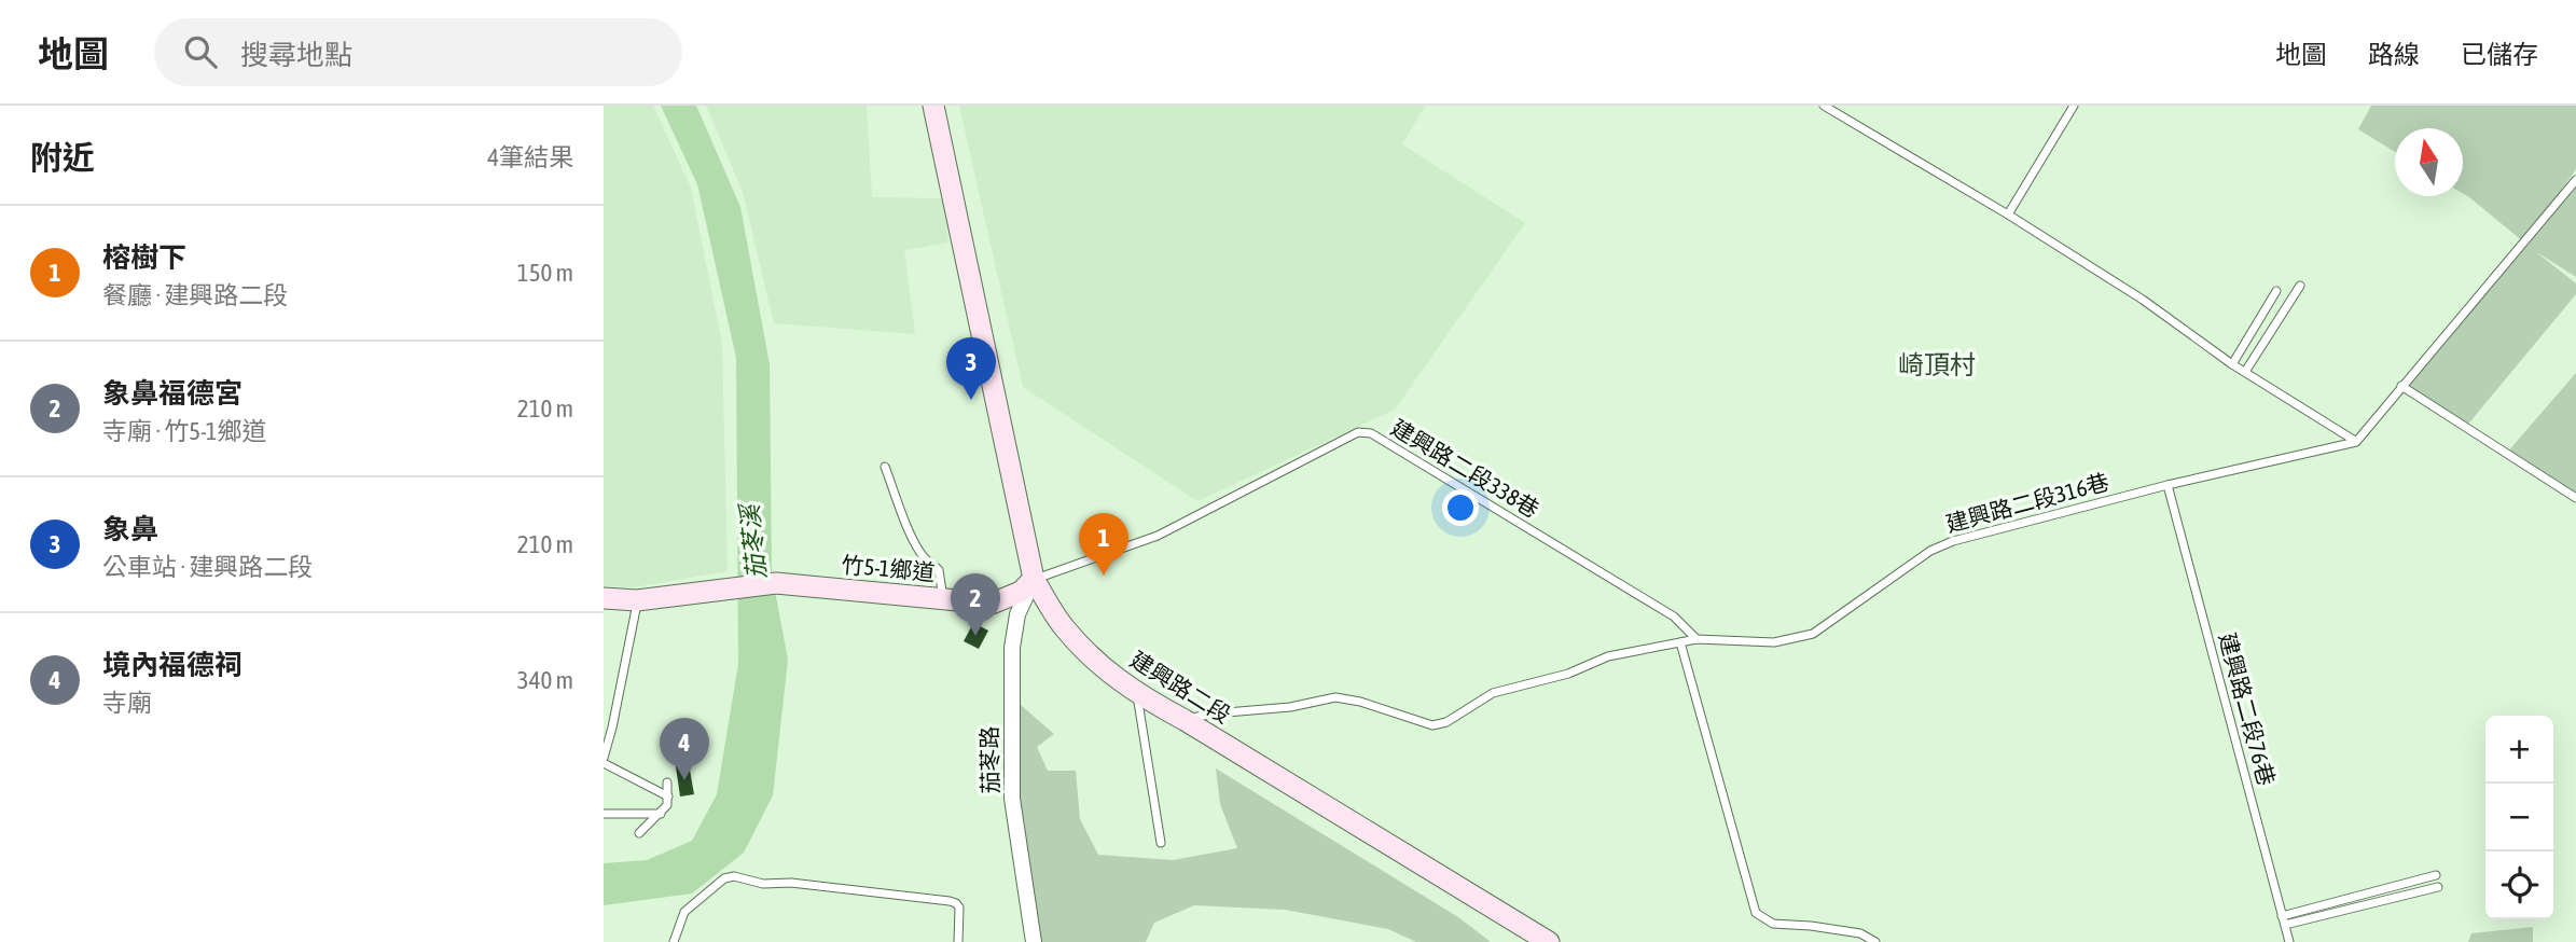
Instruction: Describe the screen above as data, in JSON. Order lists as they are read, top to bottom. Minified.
{"streets":{"street":["竹5-1鄉道","建興路二段","茄苳路"],"lane":["建興路二段338巷","建興路二段316巷","建興路二段76巷"]},"crossings":[["建興路二段338巷","建興路二段316巷"],["建興路二段338巷","竹5-1鄉道"],["建興路二段338巷","建興路二段"],["建興路二段338巷","茄苳路"],["建興路二段316巷","建興路二段"],["建興路二段316巷","建興路二段76巷"],["竹5-1鄉道","建興路二段"],["竹5-1鄉道","茄苳路"],["建興路二段","茄苳路"]],"districts":["崎頂村"],"water":["茄苳溪"],"north":"top","page":{"header":"地圖","search":"搜尋地點","nav":["地圖","路線","已儲存"],"heading":["附近","4筆結果"],"list":[{"mark":"1","name":"榕樹下","note":"餐廳 · 建興路二段","value":"150 m"},{"mark":"2","name":"象鼻福德宮","note":"寺廟 · 竹5-1鄉道","value":"210 m"},{"mark":"3","name":"象鼻","note":"公車站 · 建興路二段","value":"210 m"},{"mark":"4","name":"境內福德祠","note":"寺廟","value":"340 m"}],"pins":["3","1","2","4"],"map_buttons":["+","−"]}}
